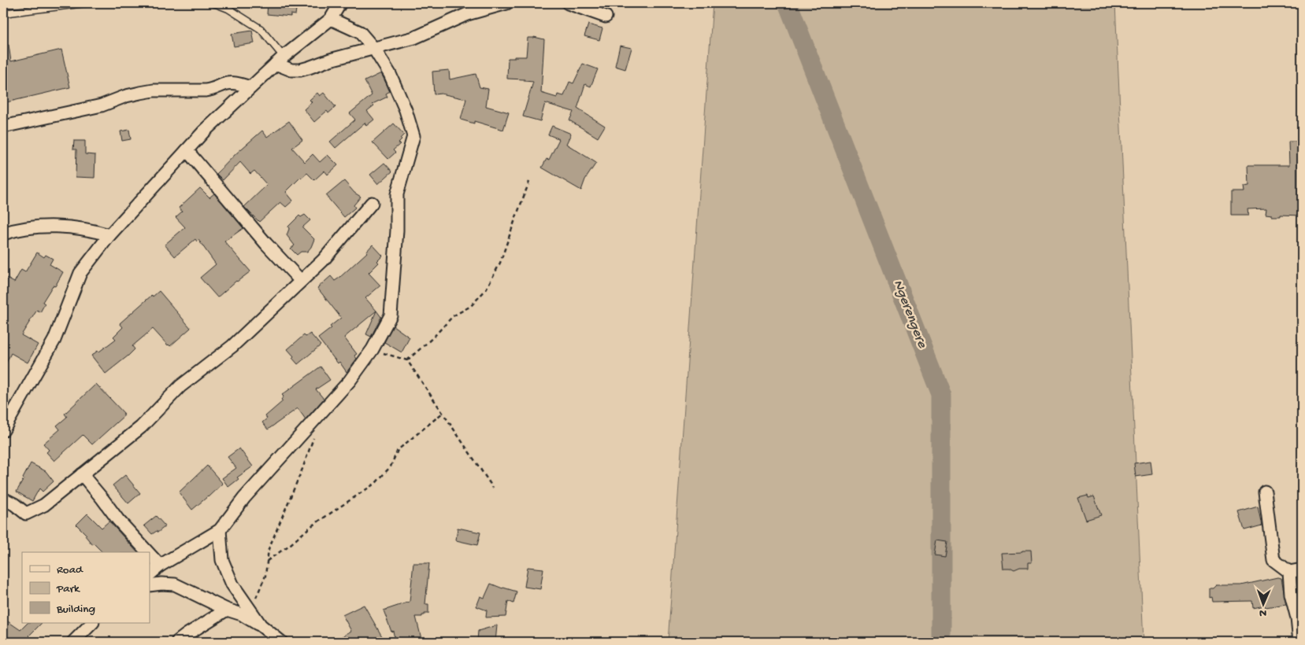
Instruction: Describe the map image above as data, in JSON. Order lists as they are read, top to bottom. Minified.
{"water":["Ngerengere"],"legend":["Road","Park","Building"],"north":"bottom"}
